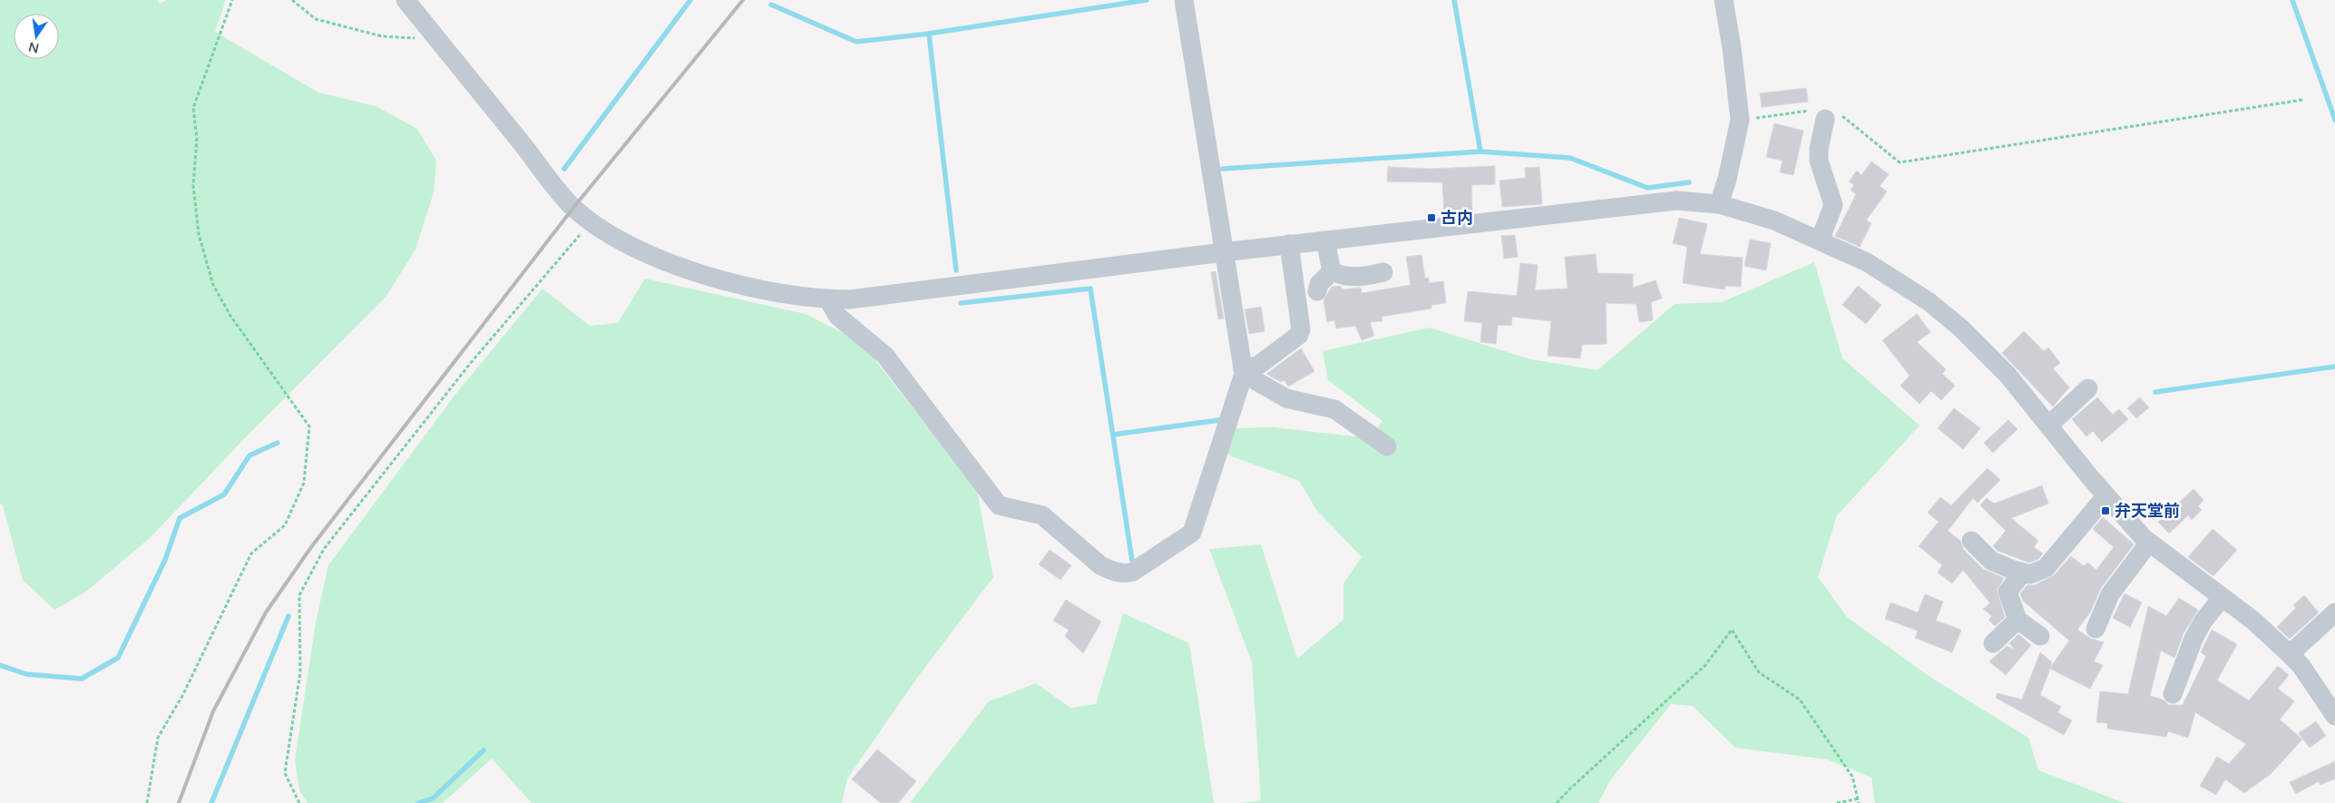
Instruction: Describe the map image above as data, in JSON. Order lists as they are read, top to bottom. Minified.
{"places":{"transit":["古内","弁天堂前"]},"north":"bottom"}
